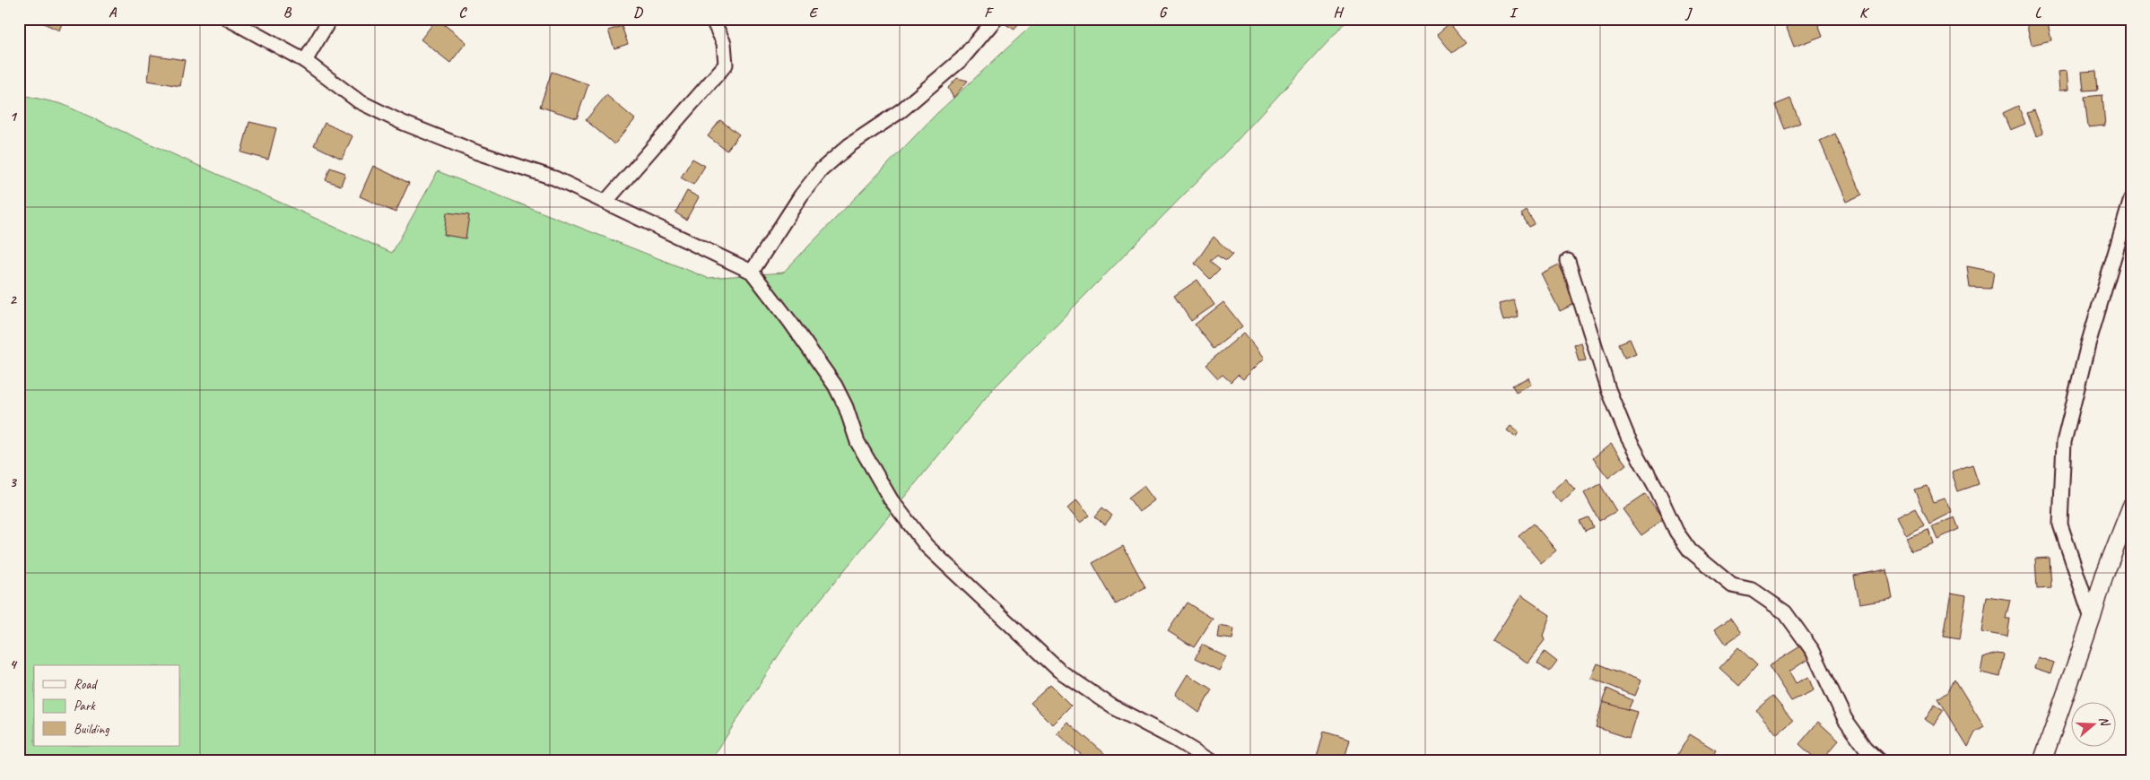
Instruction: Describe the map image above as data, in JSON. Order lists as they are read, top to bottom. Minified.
{"legend":["Road","Park","Building"],"north":"right","grid":{"columns":["A","B","C","D","E","F","G","H","I","J","K","L"],"rows":["1","2","3","4"]}}
